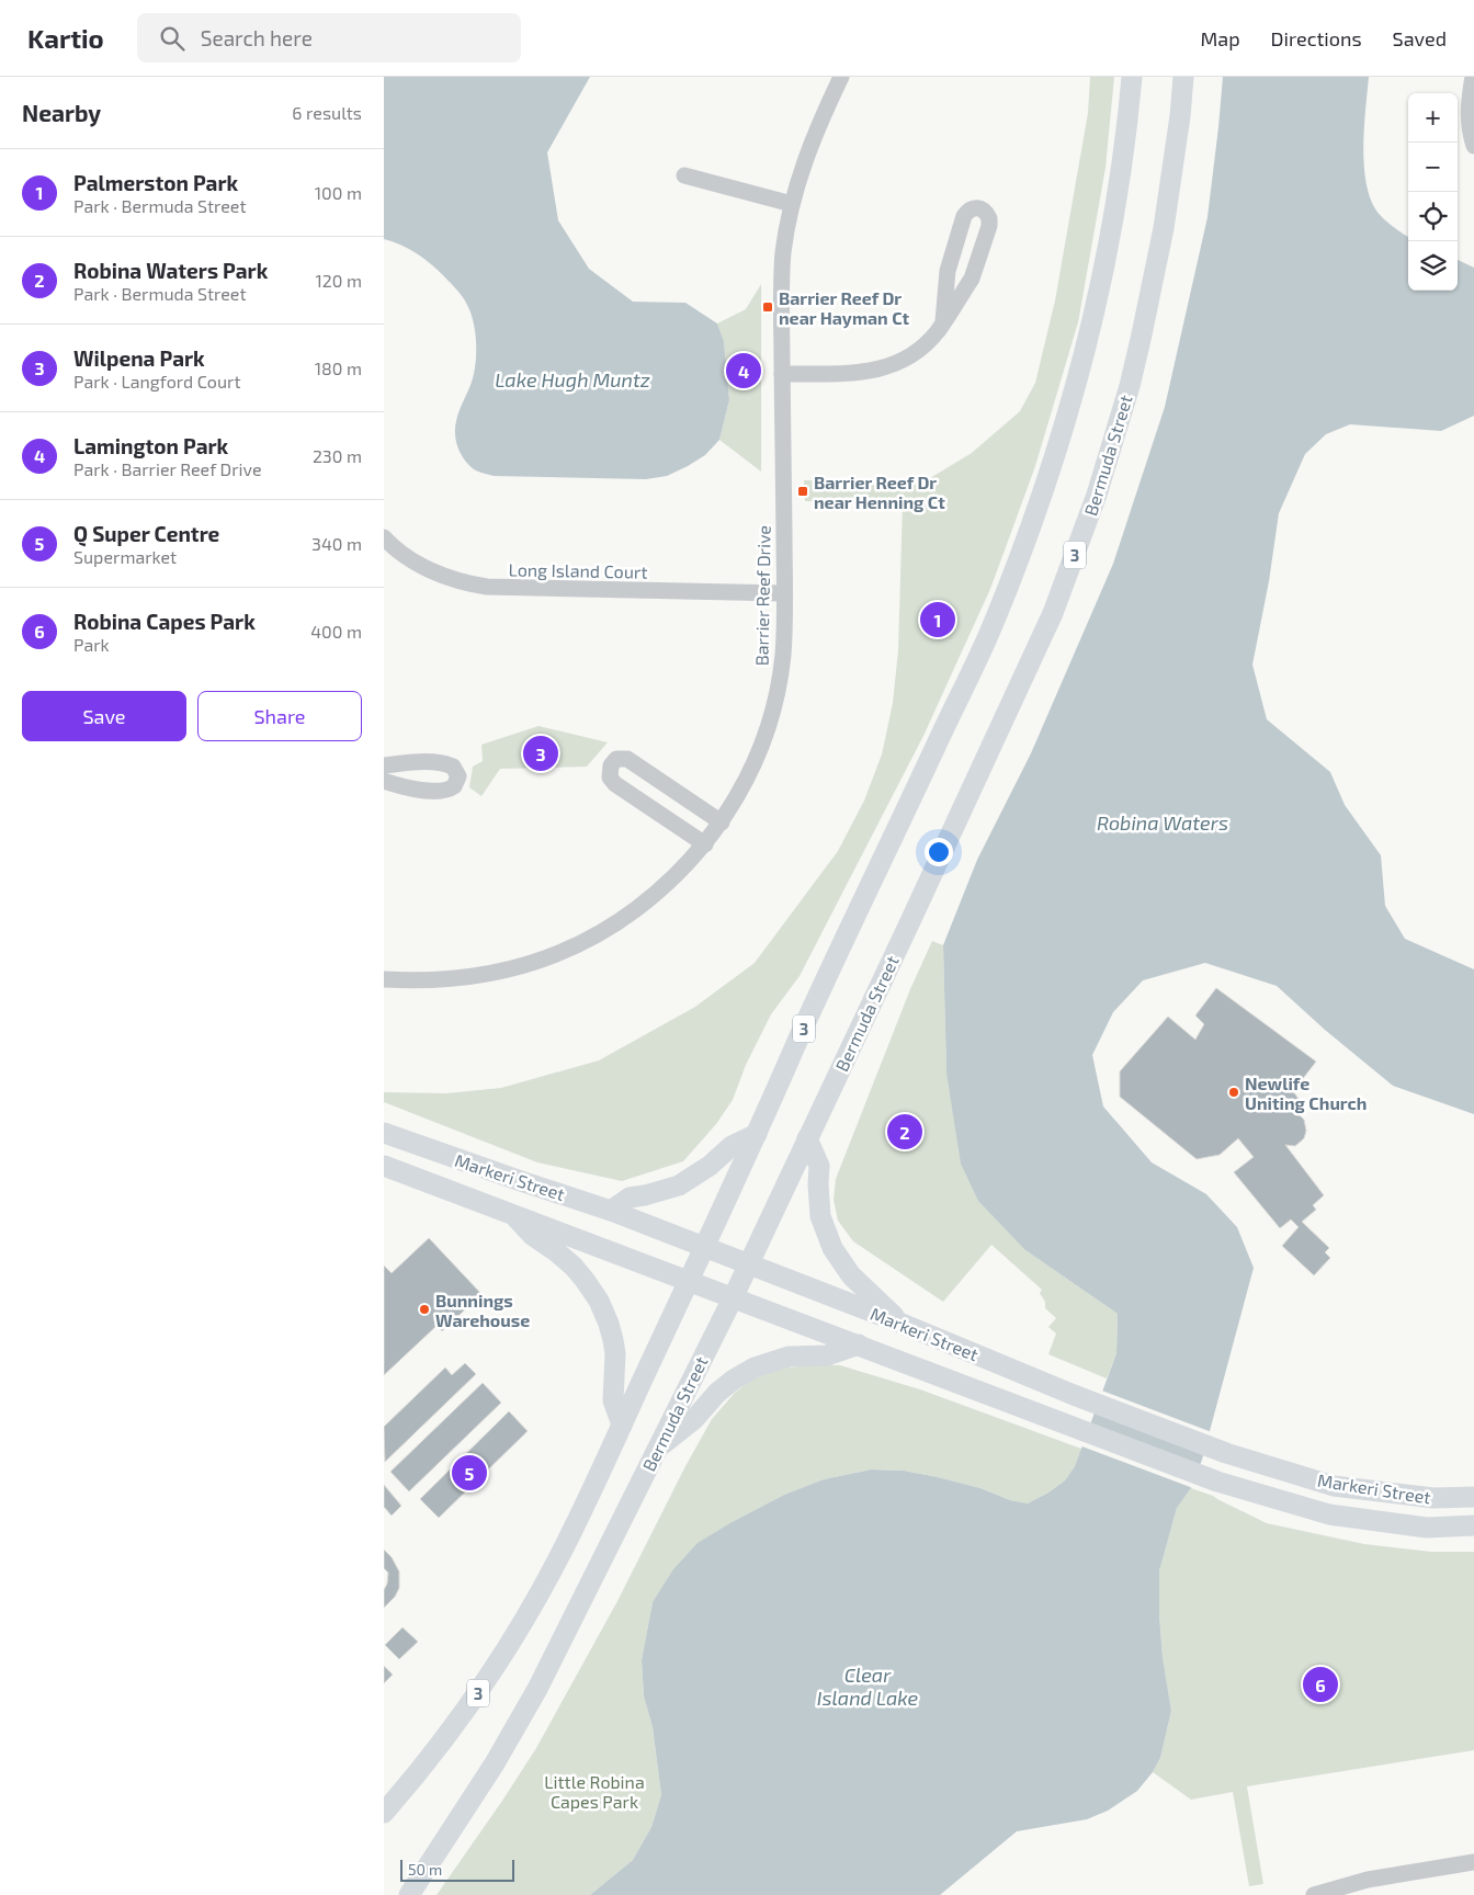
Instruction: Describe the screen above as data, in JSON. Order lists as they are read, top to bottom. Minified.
{"streets":{"main road":["Bermuda Street","3","Markeri Street"],"street":["Long Island Court","Barrier Reef Drive"]},"crossings":[["Bermuda Street","Markeri Street"],["3","Markeri Street"],["Long Island Court","Barrier Reef Drive"]],"water":["Lake Hugh Muntz","Robina Waters","Clear Island Lake"],"parks":["Little Robina Capes Park"],"places":{"transit":["Barrier Reef Dr near Hayman Ct","Barrier Reef Dr near Henning Ct"],"other":["Newlife Uniting Church","Bunnings Warehouse"]},"scale_bar":"50 m","page":{"header":"Kartio","search":"Search here","nav":["Map","Directions","Saved"],"heading":["Nearby","6 results"],"map_buttons":["+","−"],"list":[{"mark":"1","name":"Palmerston Park","note":"Park · Bermuda Street","value":"100 m"},{"mark":"2","name":"Robina Waters Park","note":"Park · Bermuda Street","value":"120 m"},{"mark":"3","name":"Wilpena Park","note":"Park · Langford Court","value":"180 m"},{"mark":"4","name":"Lamington Park","note":"Park · Barrier Reef Drive","value":"230 m"},{"mark":"5","name":"Q Super Centre","note":"Supermarket","value":"340 m"},{"mark":"6","name":"Robina Capes Park","note":"Park","value":"400 m"}],"pins":["4","1","3","2","5","6"],"buttons":["Save","Share"],"scale":"50 m"}}
